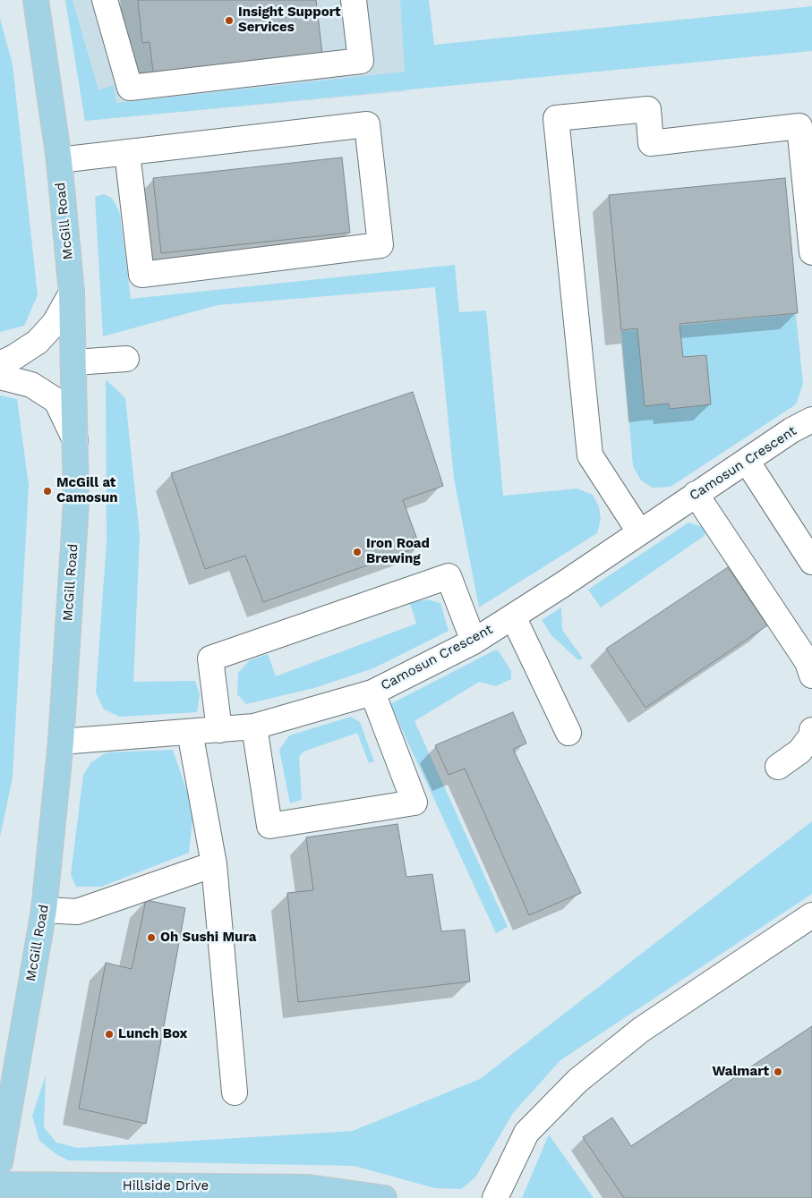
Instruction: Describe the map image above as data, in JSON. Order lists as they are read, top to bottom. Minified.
{"streets":{"main road":["McGill Road","Hillside Drive"],"street":["Camosun Crescent"]},"crossings":[["McGill Road","Camosun Crescent"]],"places":["Insight Support Services","McGill at Camosun","Iron Road Brewing","Oh Sushi Mura","Lunch Box","Walmart"]}
